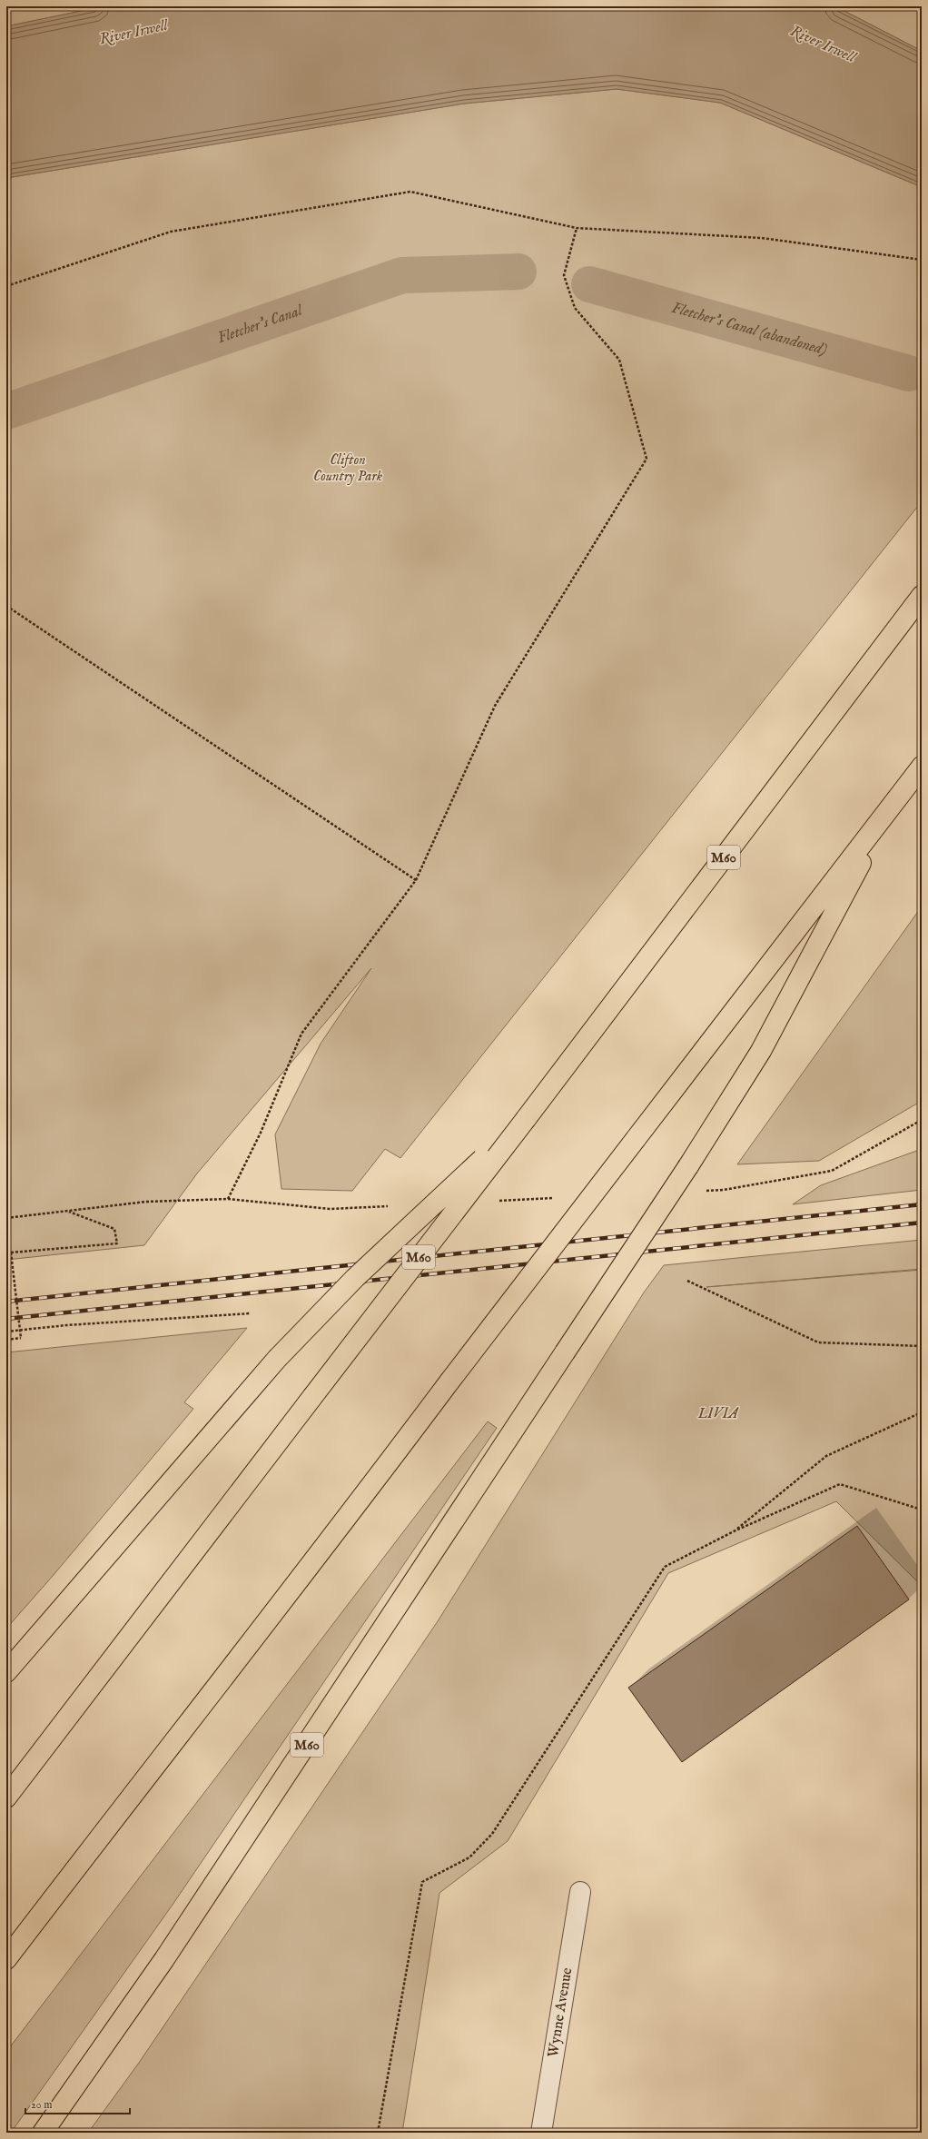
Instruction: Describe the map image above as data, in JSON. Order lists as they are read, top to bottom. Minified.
{"streets":{"highway":["M60"],"lane":["Wynne Avenue"]},"water":["River Irwell","Fletcher's Canal","Fletcher's Canal (abandoned)"],"parks":["Clifton Country Park","LIVIA"],"scale_bar":"20 m"}
